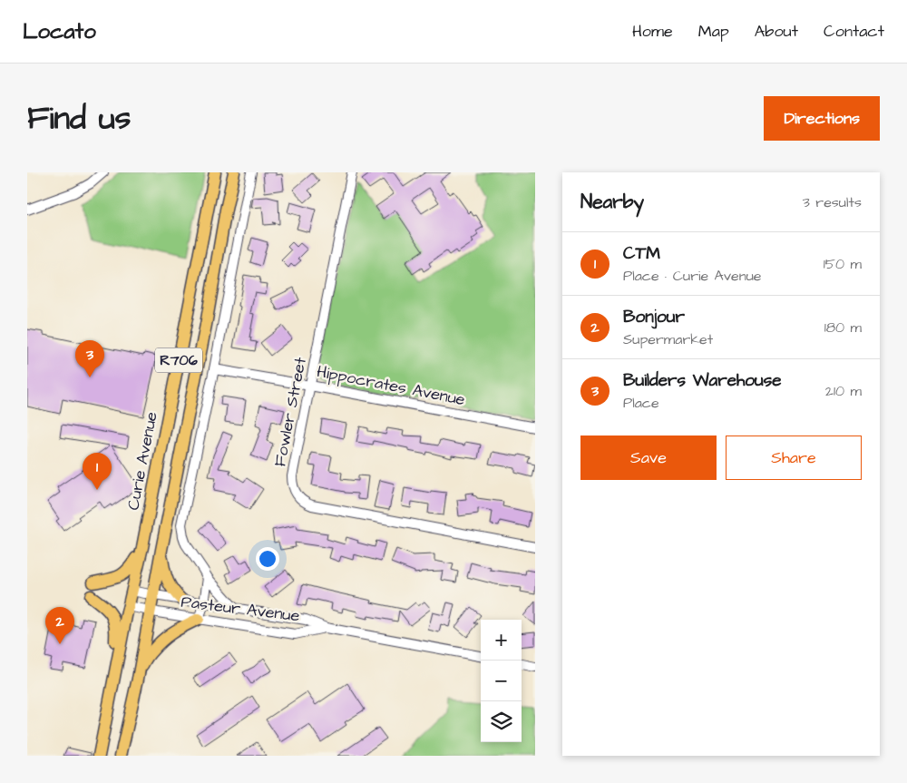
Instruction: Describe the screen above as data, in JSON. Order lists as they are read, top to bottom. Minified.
{"streets":{"main road":["R706","Curie Avenue"],"street":["Hippocrates Avenue","Fowler Street","Pasteur Avenue"]},"crossings":[["R706","Pasteur Avenue"],["Hippocrates Avenue","Fowler Street"],["Curie Avenue","Pasteur Avenue"]],"page":{"header":"Locato","nav":["Home","Map","About","Contact"],"title":"Find us","buttons":["Directions",["Save","Share"]],"heading":["Nearby","3 results"],"list":[{"mark":"1","name":"CTM","note":"Place · Curie Avenue","value":"150 m"},{"mark":"2","name":"Bonjour","note":"Supermarket","value":"180 m"},{"mark":"3","name":"Builders Warehouse","note":"Place","value":"210 m"}],"pins":["3","1","2"],"map_buttons":["+","−"]}}
